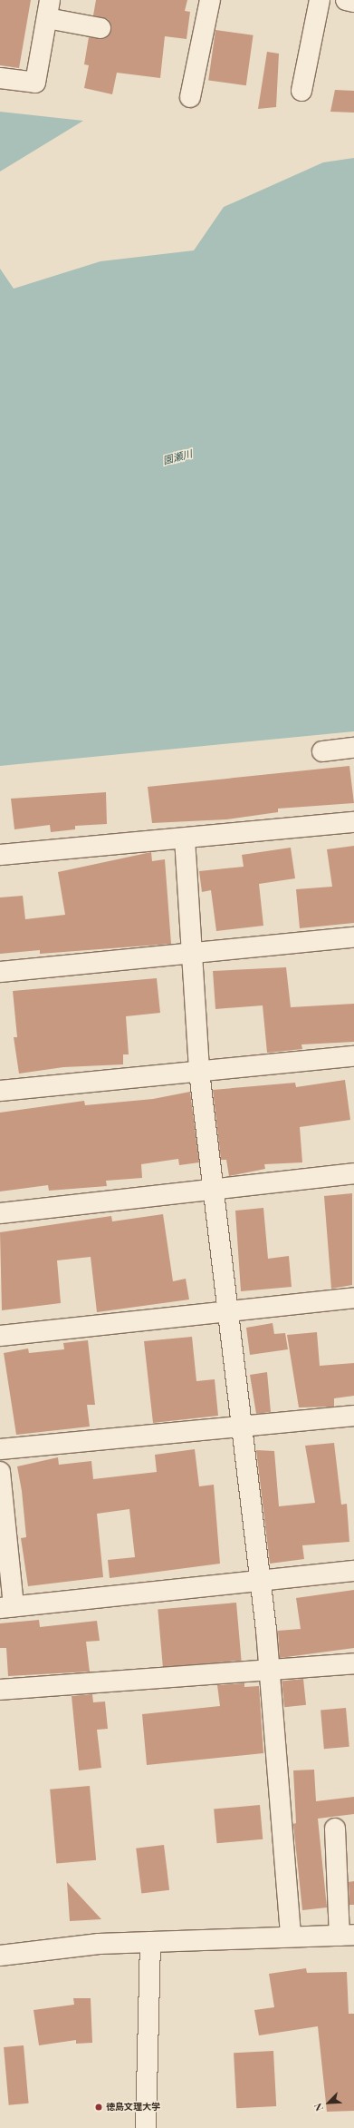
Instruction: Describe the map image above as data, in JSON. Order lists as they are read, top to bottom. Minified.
{"water":["園瀬川"],"places":["徳島文理大学"],"north":"bottom left"}
